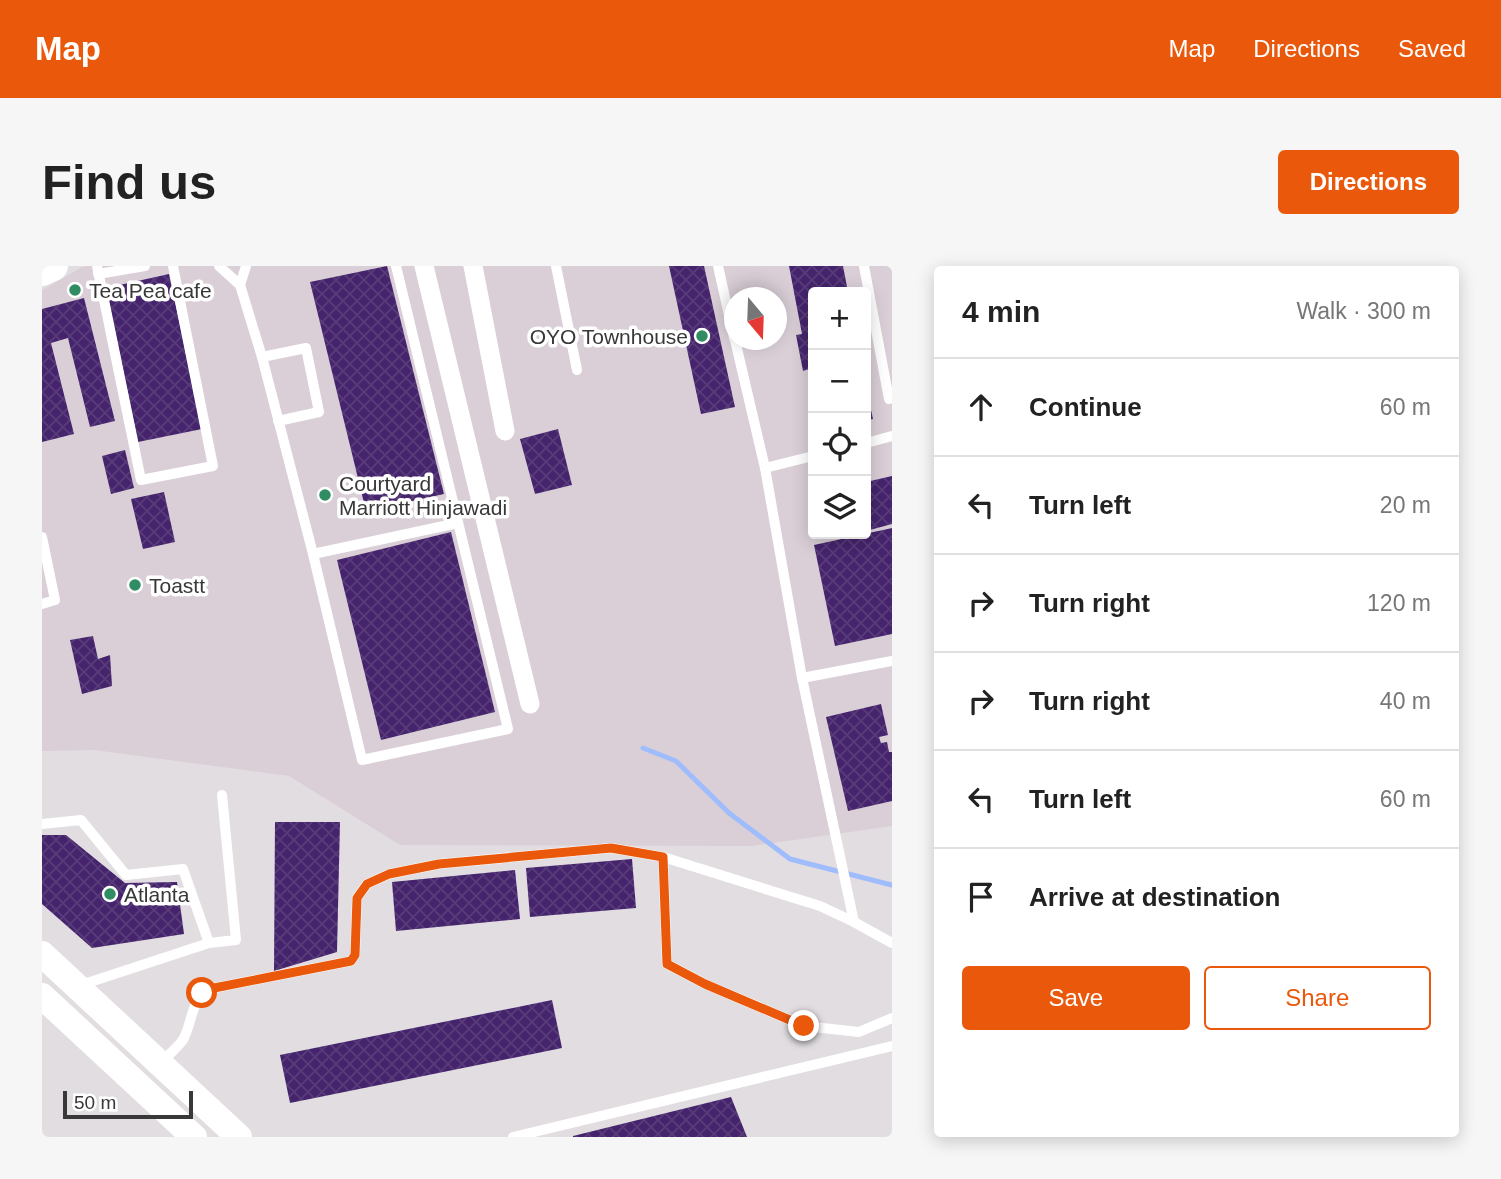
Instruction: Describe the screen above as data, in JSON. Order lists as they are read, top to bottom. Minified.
{"places":["Tea Pea cafe","OYO Townhouse","Courtyard Marriott Hinjawadi","Toastt","Atlanta"],"scale_bar":"50 m","north":"bottom","page":{"header":"Map","nav":["Map","Directions","Saved"],"buttons":["Directions",["Save","Share"]],"title":"Find us","heading":["4 min","Walk · 300 m"],"map_buttons":["+","−"],"list":[["Continue","60 m"],["Turn left","20 m"],["Turn right","120 m"],["Turn right","40 m"],["Turn left","60 m"],"Arrive at destination"],"scale":"50 m"}}
